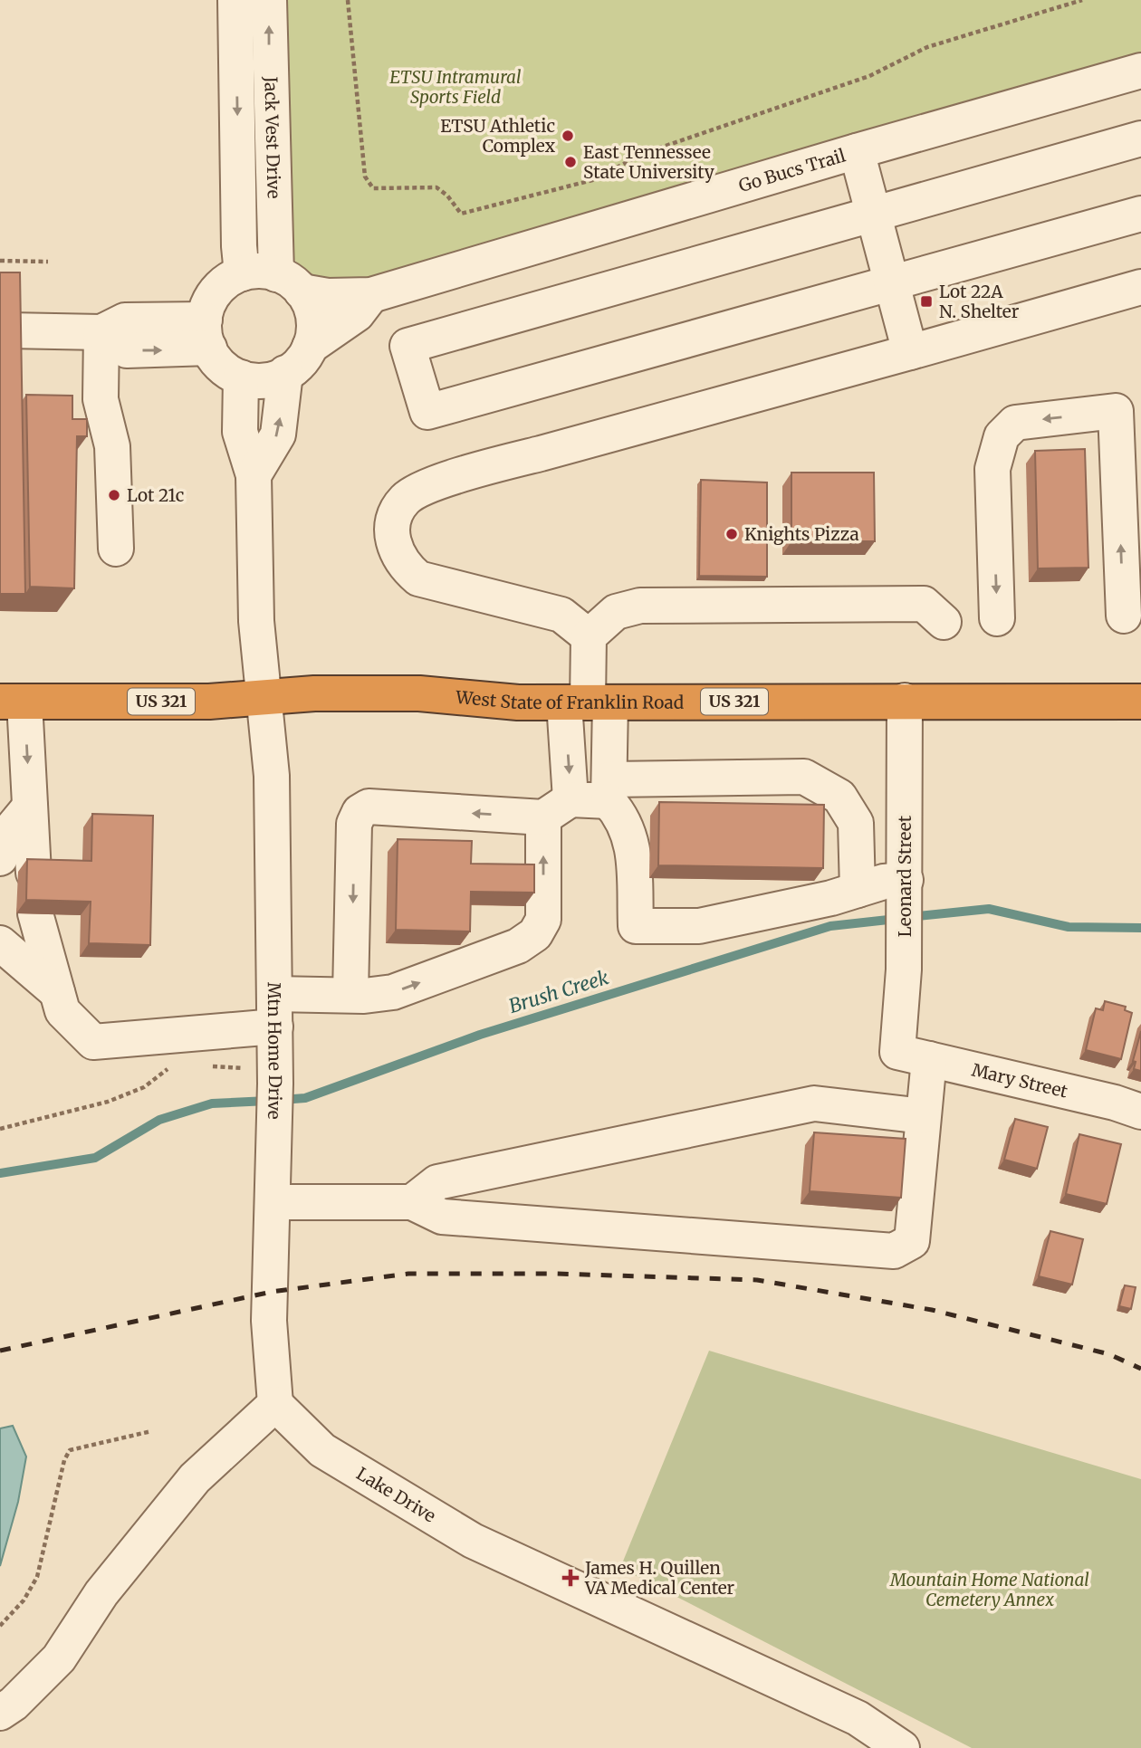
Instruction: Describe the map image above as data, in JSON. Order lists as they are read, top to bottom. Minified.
{"streets":{"highway":["West State of Franklin Road","US 321"],"street":["Jack Vest Drive","Go Bucs Trail","Leonard Street","Mtn Home Drive","Mary Street","Lake Drive"]},"crossings":[["Jack Vest Drive","Go Bucs Trail"],["West State of Franklin Road","Leonard Street"],["West State of Franklin Road","Mtn Home Drive"],["Leonard Street","Mary Street"],["Mtn Home Drive","Lake Drive"]],"water":["Brush Creek"],"parks":["ETSU Intramural Sports Field","Mountain Home National Cemetery Annex"],"places":{"other":["ETSU Athletic Complex","East Tennessee State University","Lot 21c","Knights Pizza"],"transit":["Lot 22A N. Shelter"],"health":["James H. Quillen VA Medical Center"]}}
